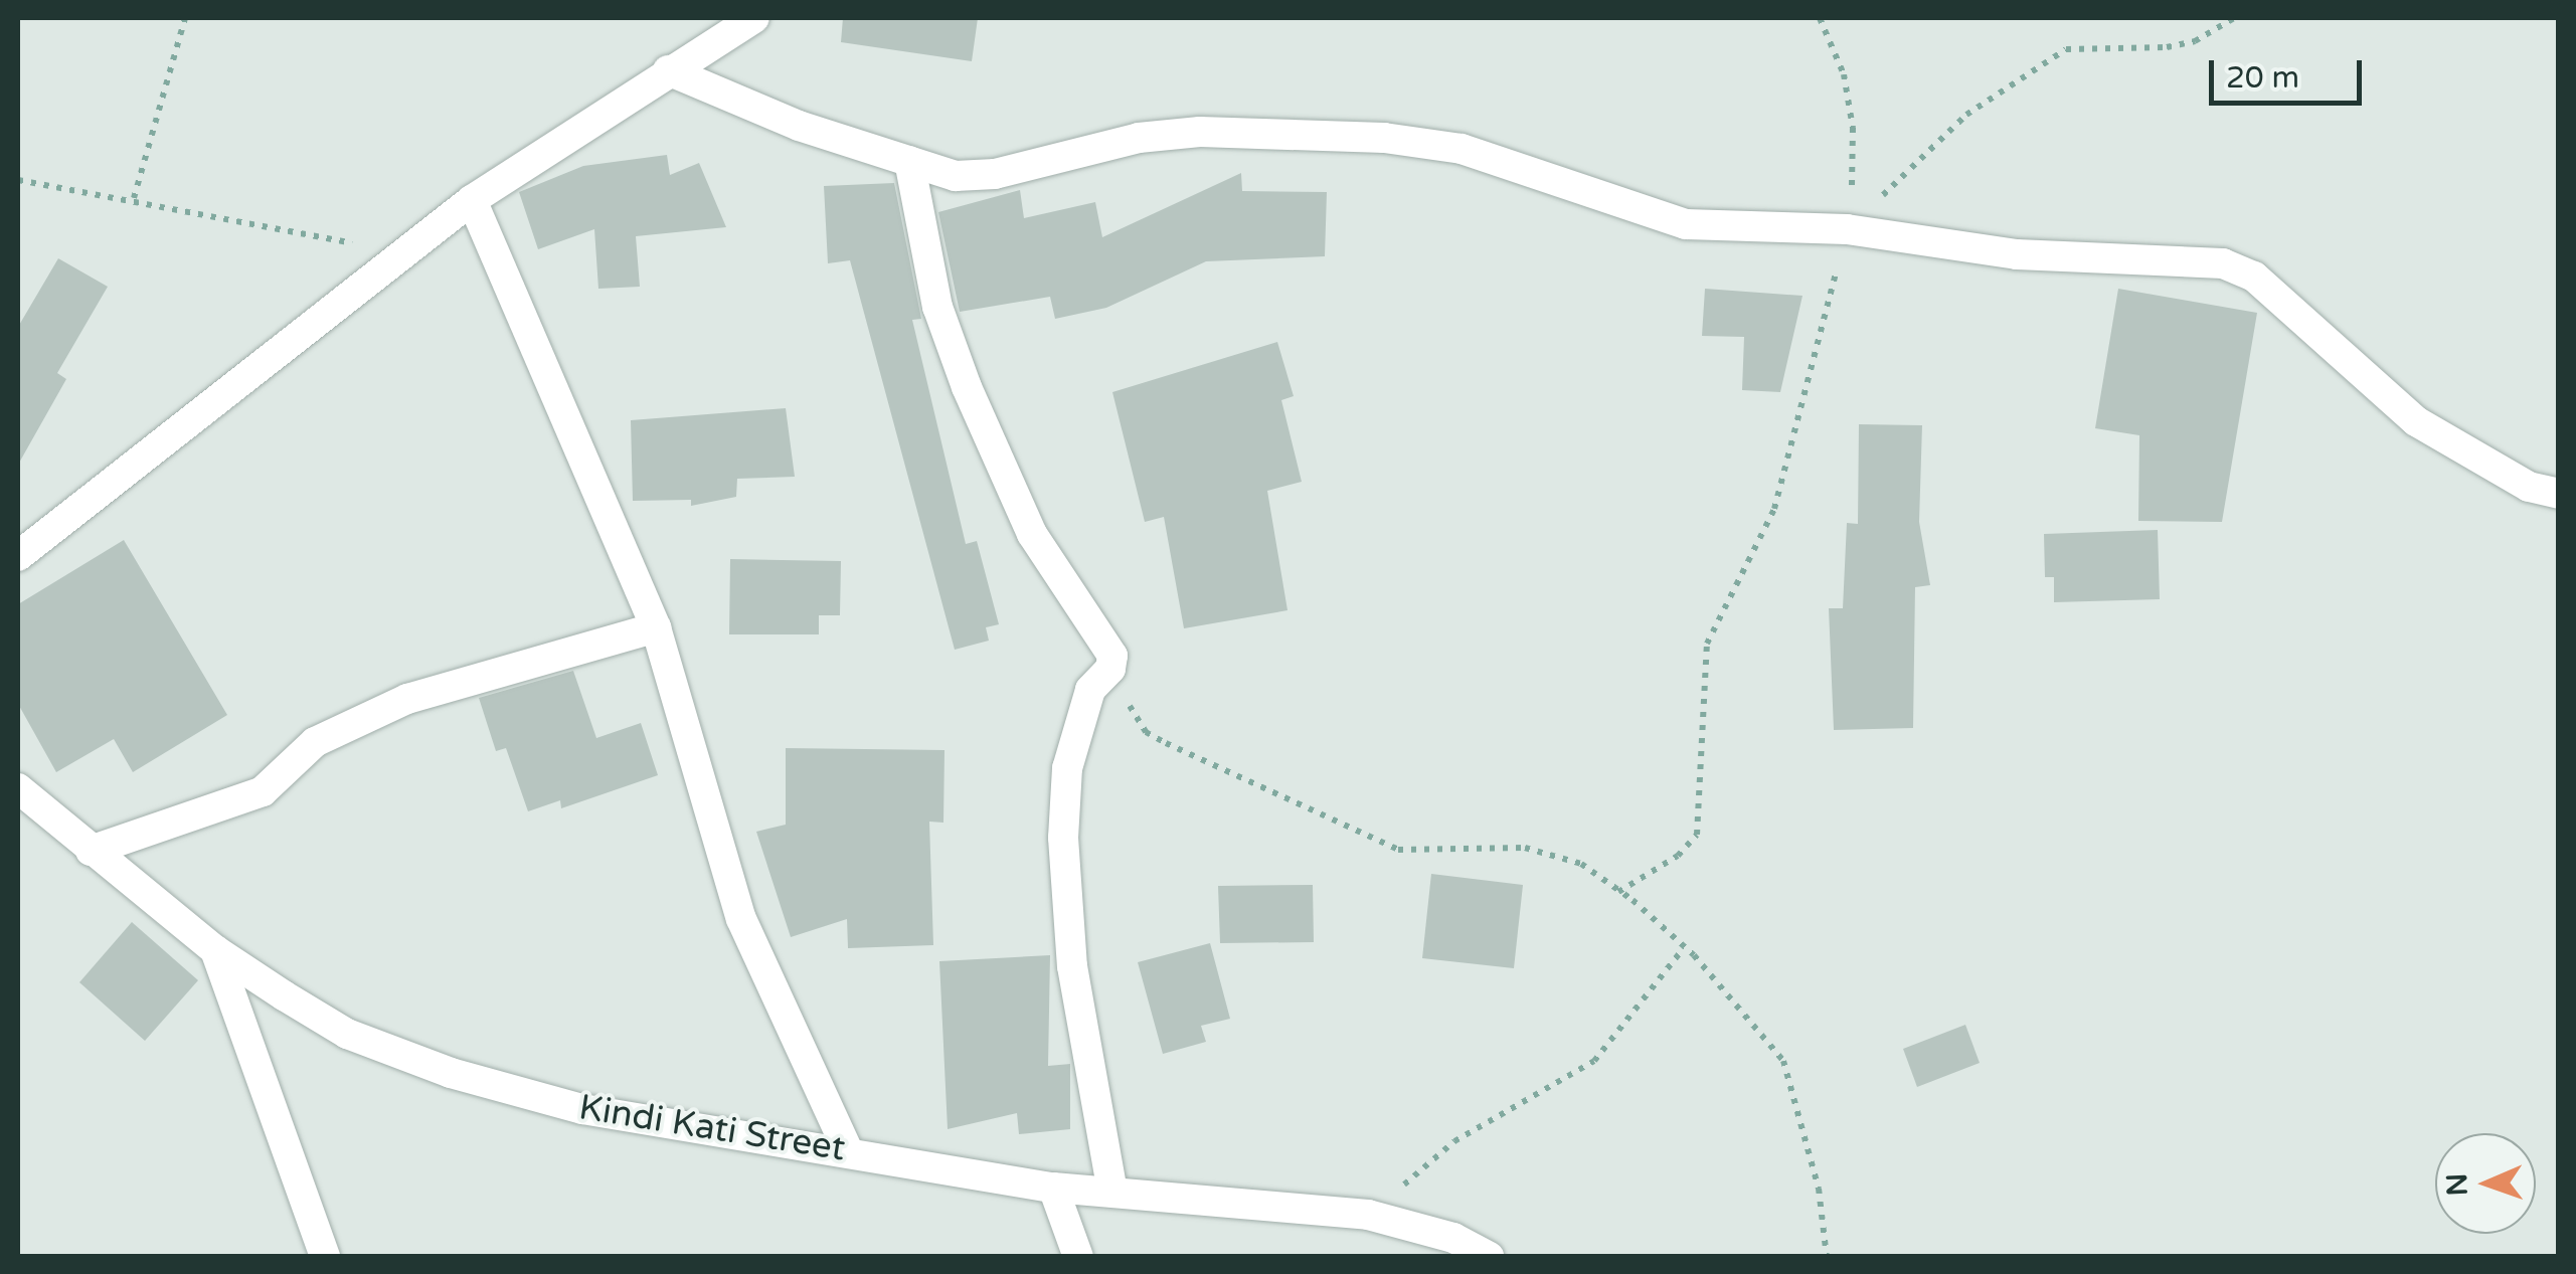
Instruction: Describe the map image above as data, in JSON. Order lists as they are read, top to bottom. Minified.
{"streets":{"street":["Kindi Kati Street"]},"scale_bar":"20 m","north":"left"}
